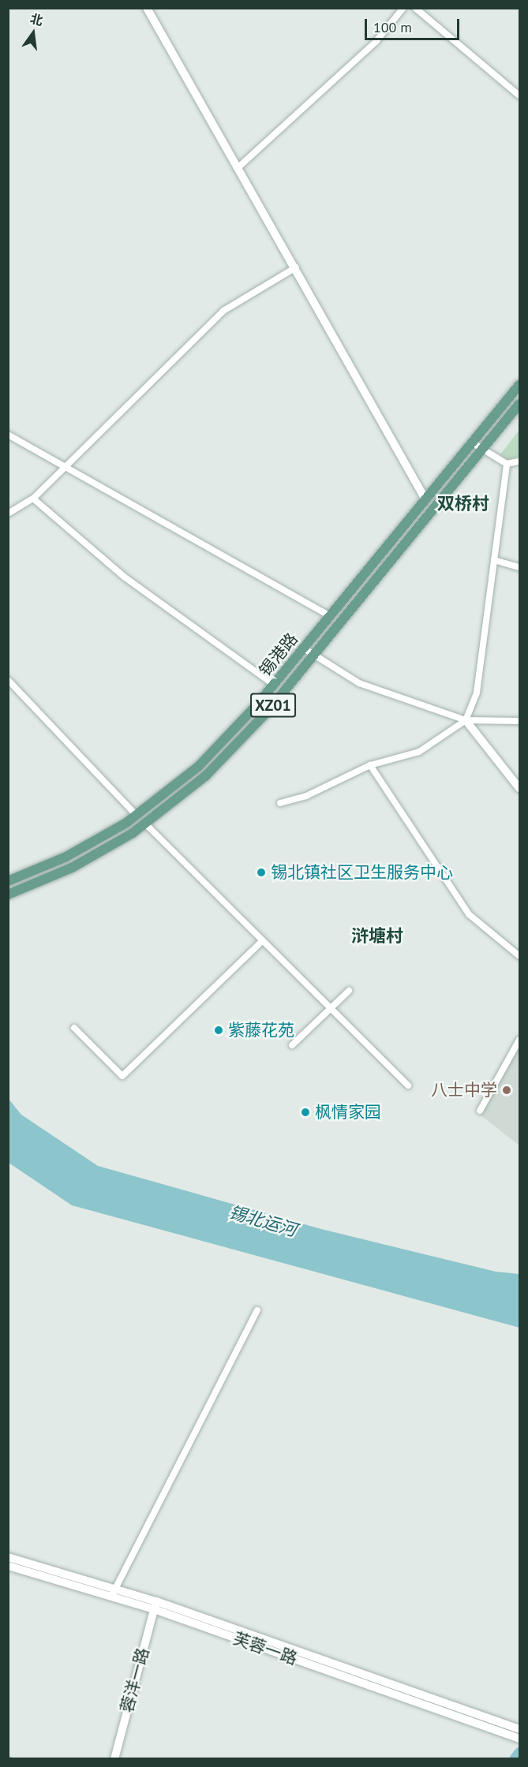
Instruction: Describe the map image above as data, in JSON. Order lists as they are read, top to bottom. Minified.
{"streets":{"main road":["锡港路","XZ01"],"street":["芙蓉一路","蓉洋一路"]},"crossings":[["芙蓉一路","蓉洋一路"]],"districts":["双桥村","浒塘村"],"water":["锡北运河"],"places":["锡北镇社区卫生服务中心","紫藤花苑","八士中学","枫情家园"],"scale_bar":"100 m","north":"top"}
